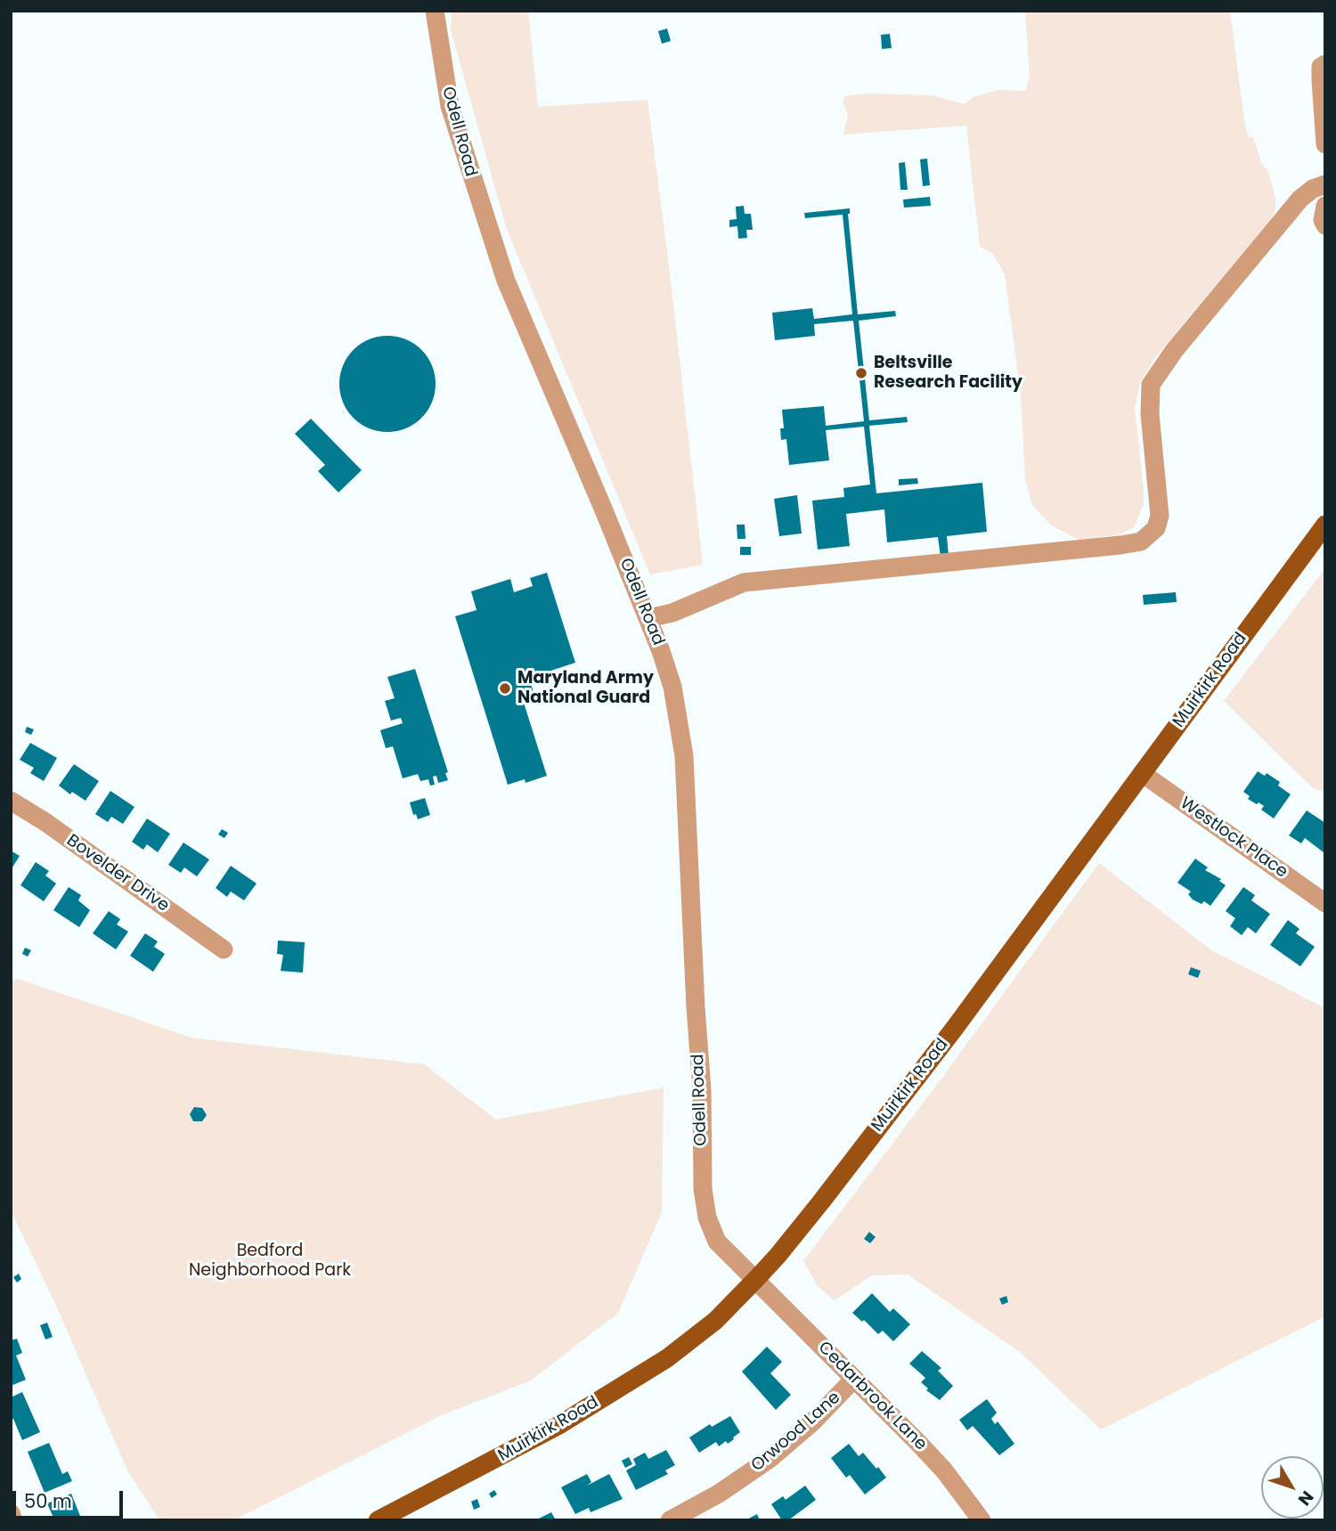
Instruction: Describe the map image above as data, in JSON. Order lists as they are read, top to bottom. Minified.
{"streets":{"main road":["Muirkirk Road"],"street":["Odell Road","Westlock Place","Bovelder Drive","Cedarbrook Lane","Orwood Lane"]},"crossings":[["Odell Road","Muirkirk Road"],["Odell Road","Cedarbrook Lane"],["Muirkirk Road","Westlock Place"],["Muirkirk Road","Cedarbrook Lane"],["Cedarbrook Lane","Orwood Lane"]],"parks":["Bedford Neighborhood Park"],"places":["Beltsville Research Facility","Maryland Army National Guard"],"scale_bar":"50 m","north":"bottom right"}
